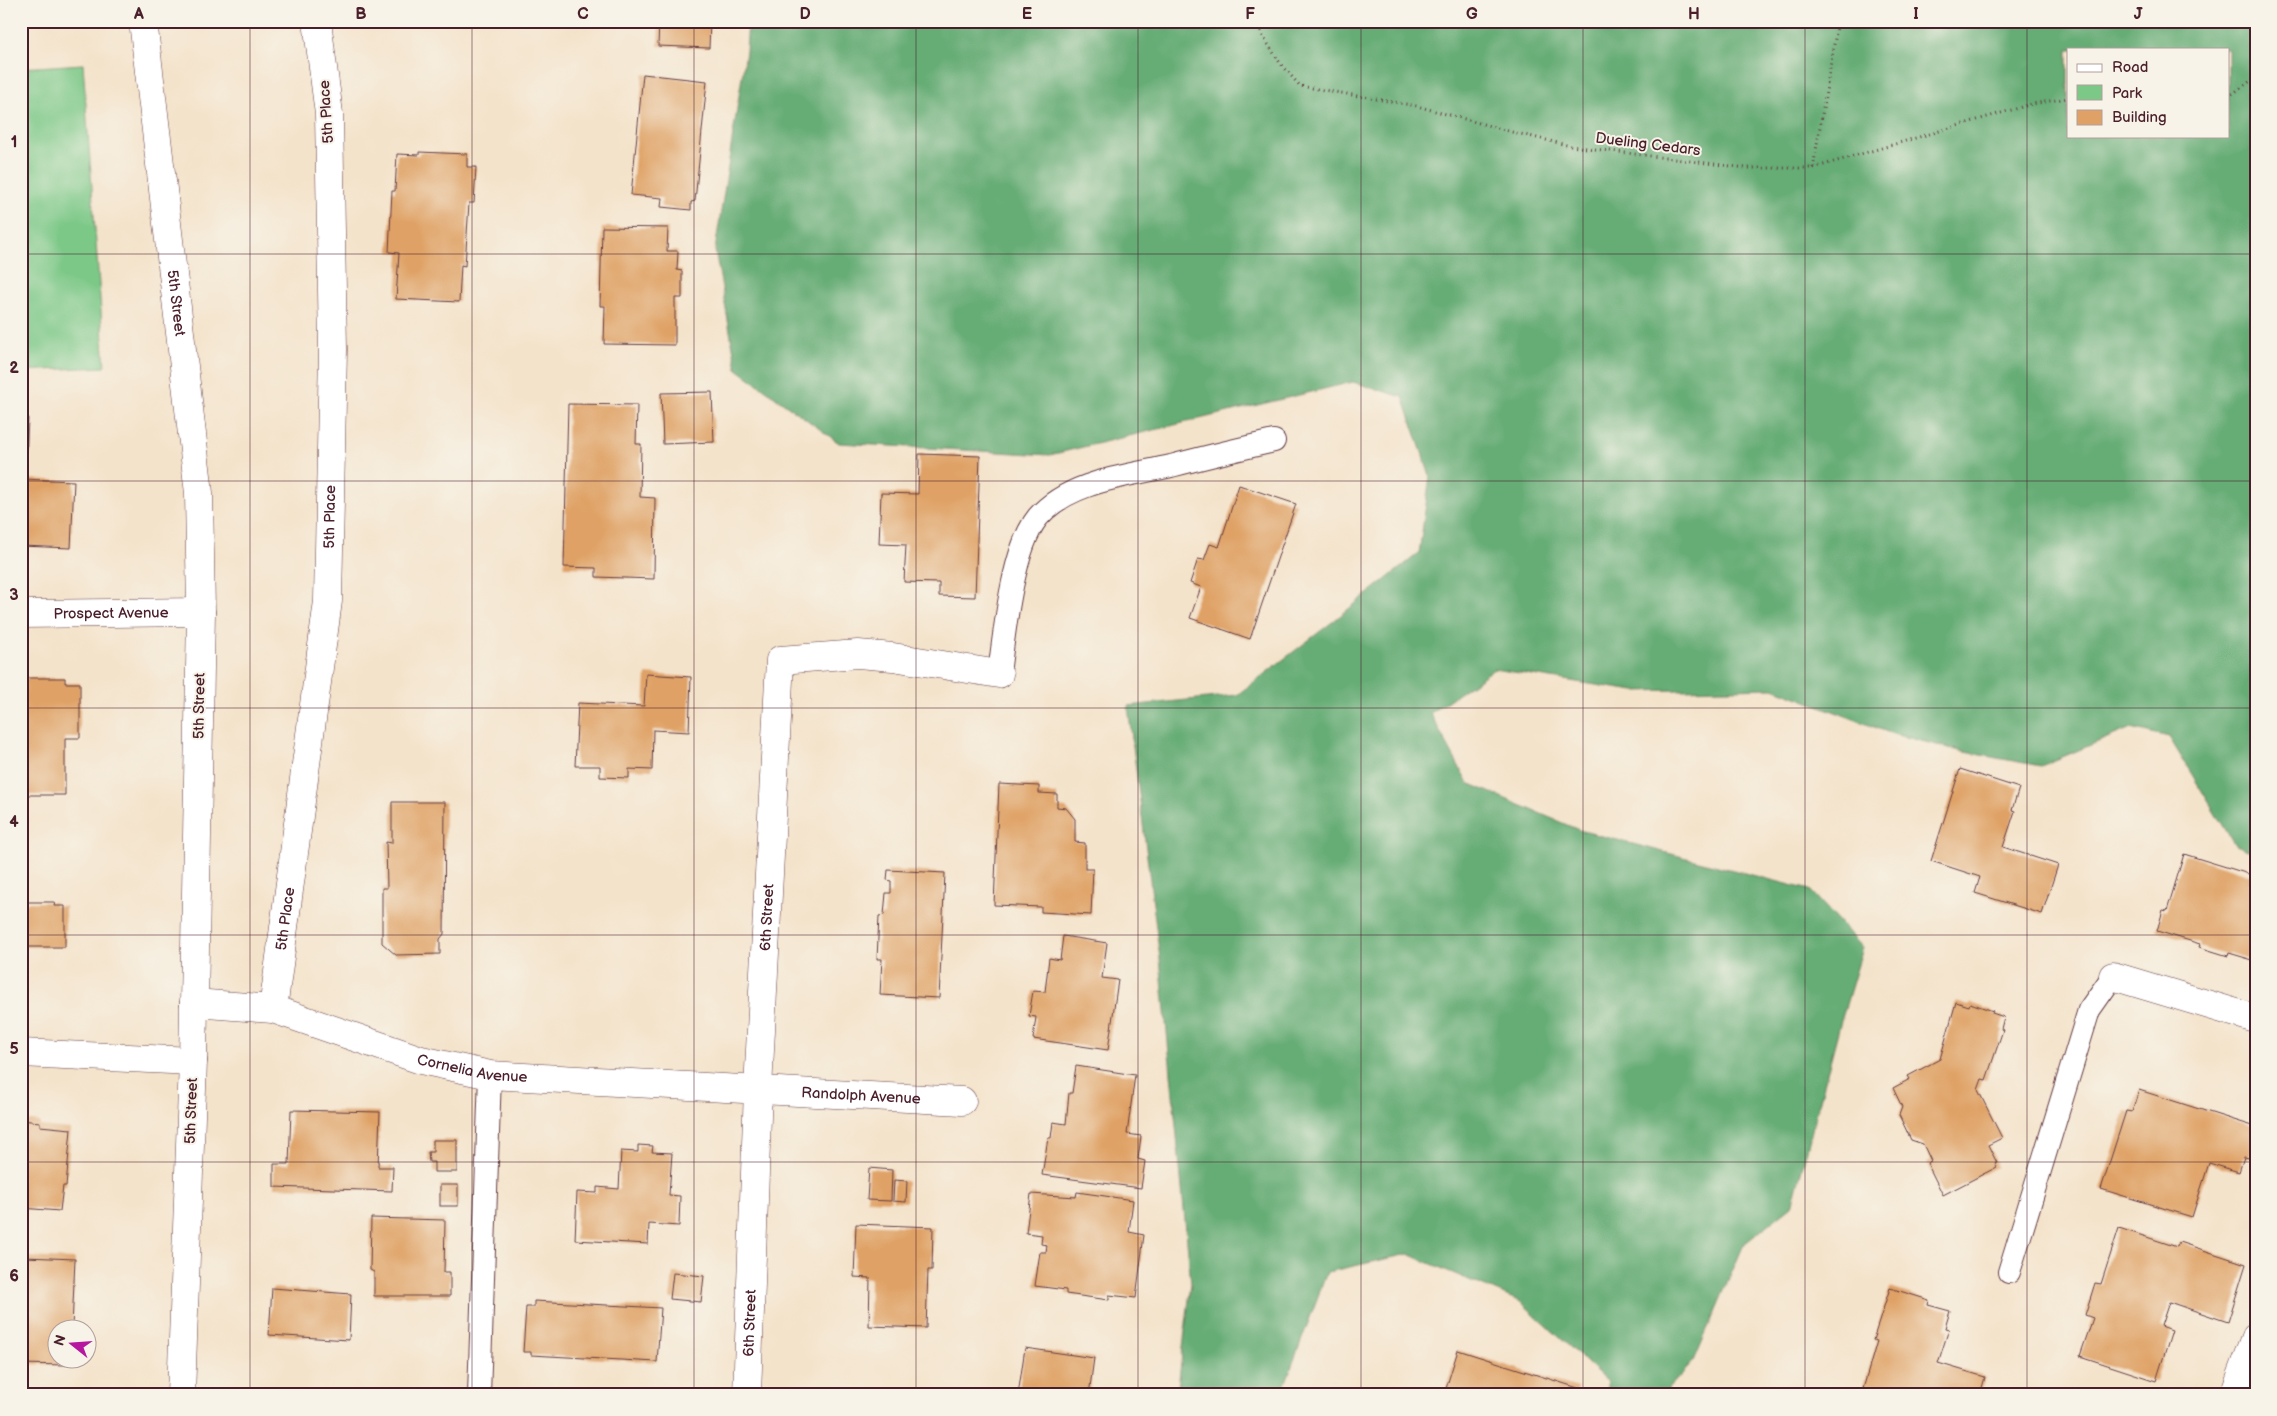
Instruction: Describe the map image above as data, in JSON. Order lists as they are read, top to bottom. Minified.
{"streets":{"street":["5th Place","5th Street","Prospect Avenue","6th Street","Cornelia Avenue","Randolph Avenue"],"path":["Dueling Cedars"]},"crossings":[["5th Place","Cornelia Avenue"],["5th Street","Prospect Avenue"],["5th Street","Cornelia Avenue"],["6th Street","Cornelia Avenue"],["6th Street","Randolph Avenue"],["Cornelia Avenue","Randolph Avenue"]],"legend":["Road","Park","Building"],"north":"left","grid":{"columns":["A","B","C","D","E","F","G","H","I","J"],"rows":["1","2","3","4","5","6"]}}
